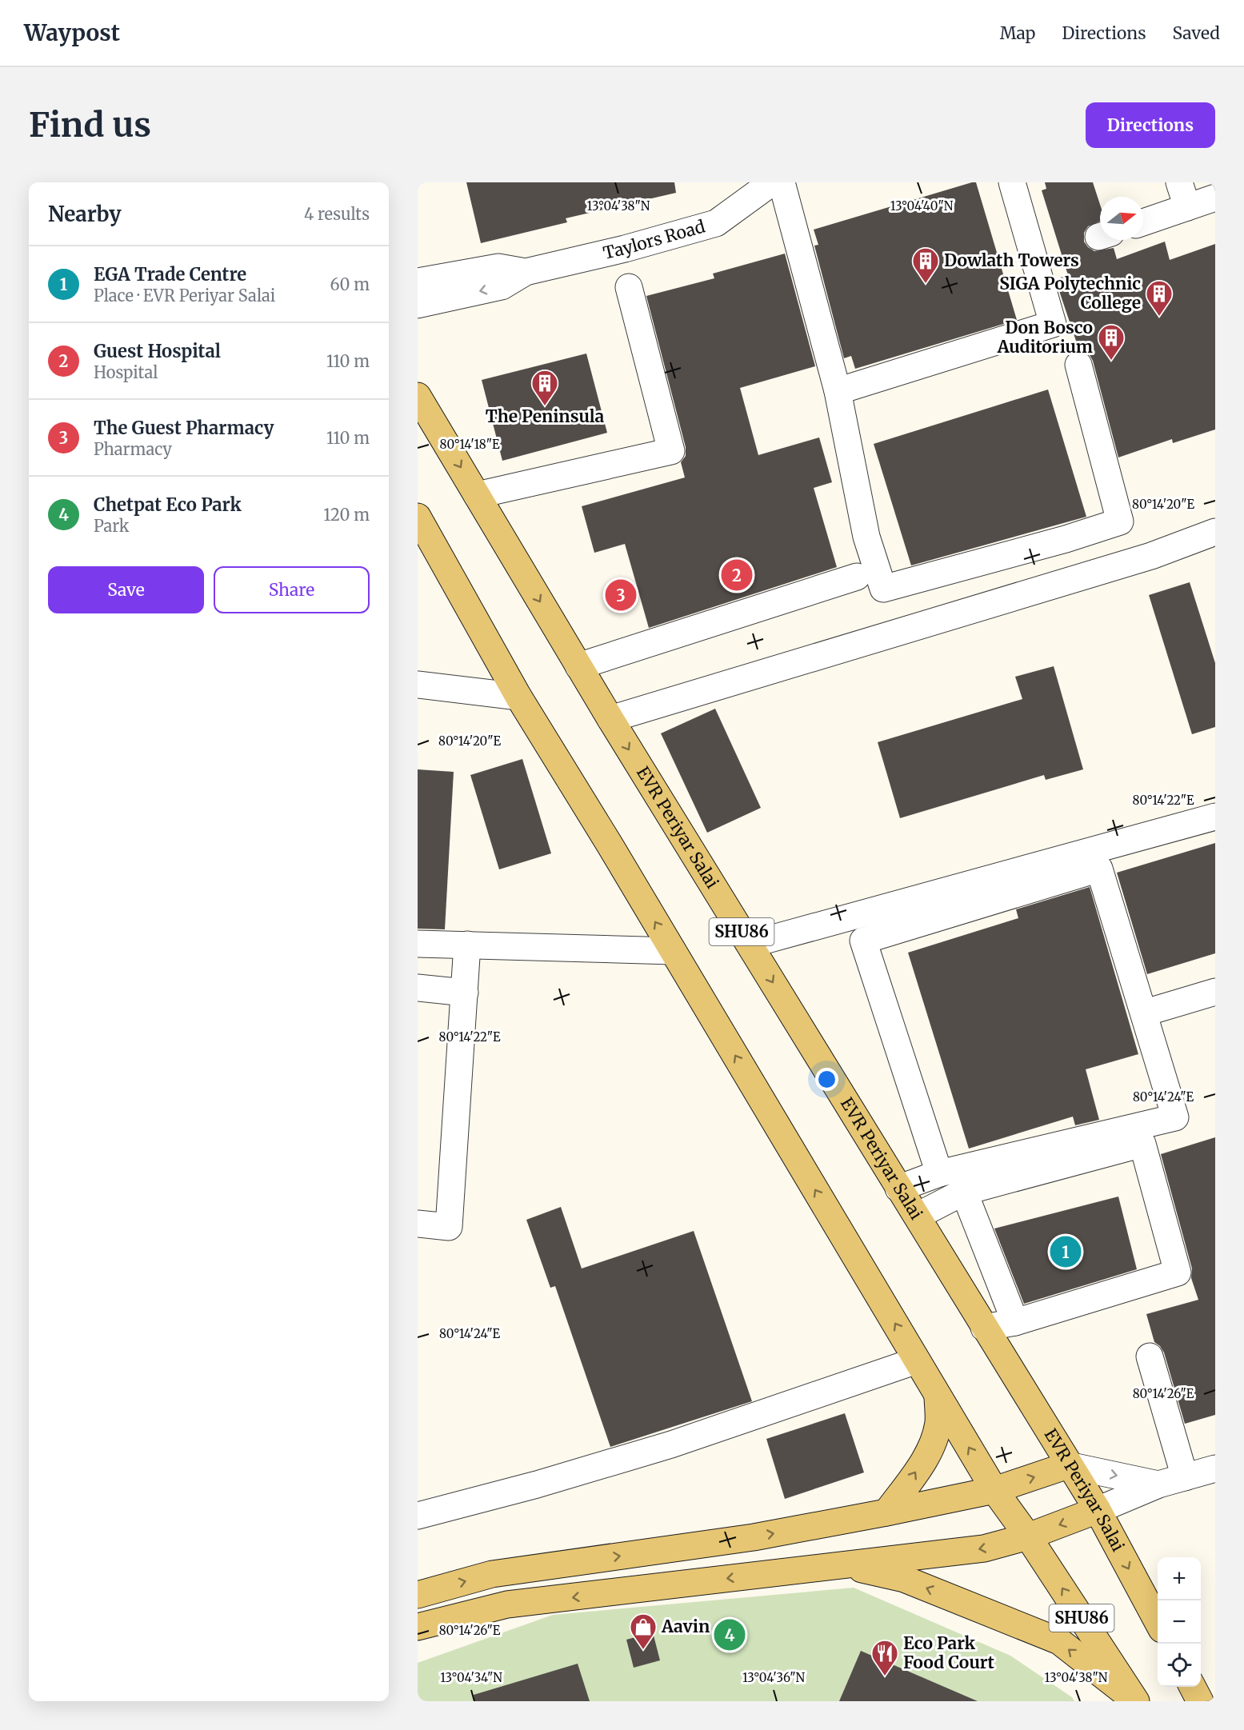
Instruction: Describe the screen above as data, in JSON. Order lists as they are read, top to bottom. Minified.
{"streets":{"main road":["EVR Periyar Salai","SHU86"],"street":["Taylors Road"]},"places":{"building":["Dowlath Towers","SIGA Polytechnic College","Don Bosco Auditorium","The Peninsula"],"shop":["Aavin"],"restaurant":["Eco Park Food Court"]},"north":"right","page":{"header":"Waypost","nav":["Map","Directions","Saved"],"buttons":["Directions",["Save","Share"]],"title":"Find us","heading":["Nearby","4 results"],"list":[{"mark":"1","name":"EGA Trade Centre","note":"Place · EVR Periyar Salai","value":"60 m"},{"mark":"2","name":"Guest Hospital","note":"Hospital","value":"110 m"},{"mark":"3","name":"The Guest Pharmacy","note":"Pharmacy","value":"110 m"},{"mark":"4","name":"Chetpat Eco Park","note":"Park","value":"120 m"}],"pins":["2","3","1","4"],"map_buttons":["+","−"]},"coordinates":["13°04'38\"N","13°04'40\"N","80°14'18\"E","80°14'20\"E","80°14'22\"E","80°14'24\"E","80°14'26\"E","13°04'34\"N","13°04'36\"N"]}
